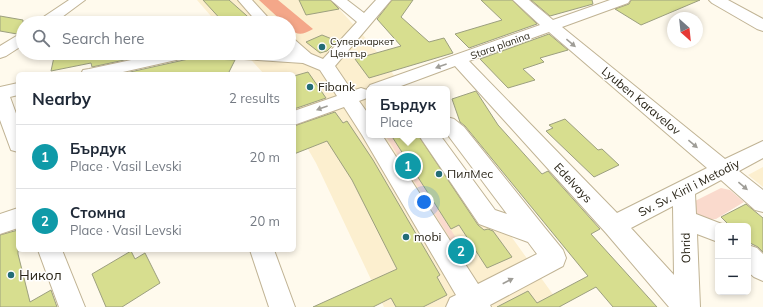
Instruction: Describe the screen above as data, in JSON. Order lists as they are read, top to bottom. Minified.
{"streets":{"street":["Stara planina","Lyuben Karavelov","Edelvays","Sv. Sv. Kiril i Metodiy","Ohrid"]},"crossings":[["Stara planina","Lyuben Karavelov"],["Stara planina","Edelvays"],["Lyuben Karavelov","Sv. Sv. Kiril i Metodiy"],["Edelvays","Sv. Sv. Kiril i Metodiy"],["Edelvays","Ohrid"],["Sv. Sv. Kiril i Metodiy","Ohrid"]],"places":["Супермаркет Център","Fibank","ПилМес","mobi","Никол"],"north":"bottom right","page":{"search":"Search here","heading":["Nearby","2 results"],"popup":["Бърдук","Place"],"list":[{"mark":"1","name":"Бърдук","note":"Place · Vasil Levski","value":"20 m"},{"mark":"2","name":"Стомна","note":"Place · Vasil Levski","value":"20 m"}],"pins":["1","2"],"map_buttons":["+","−"]}}
